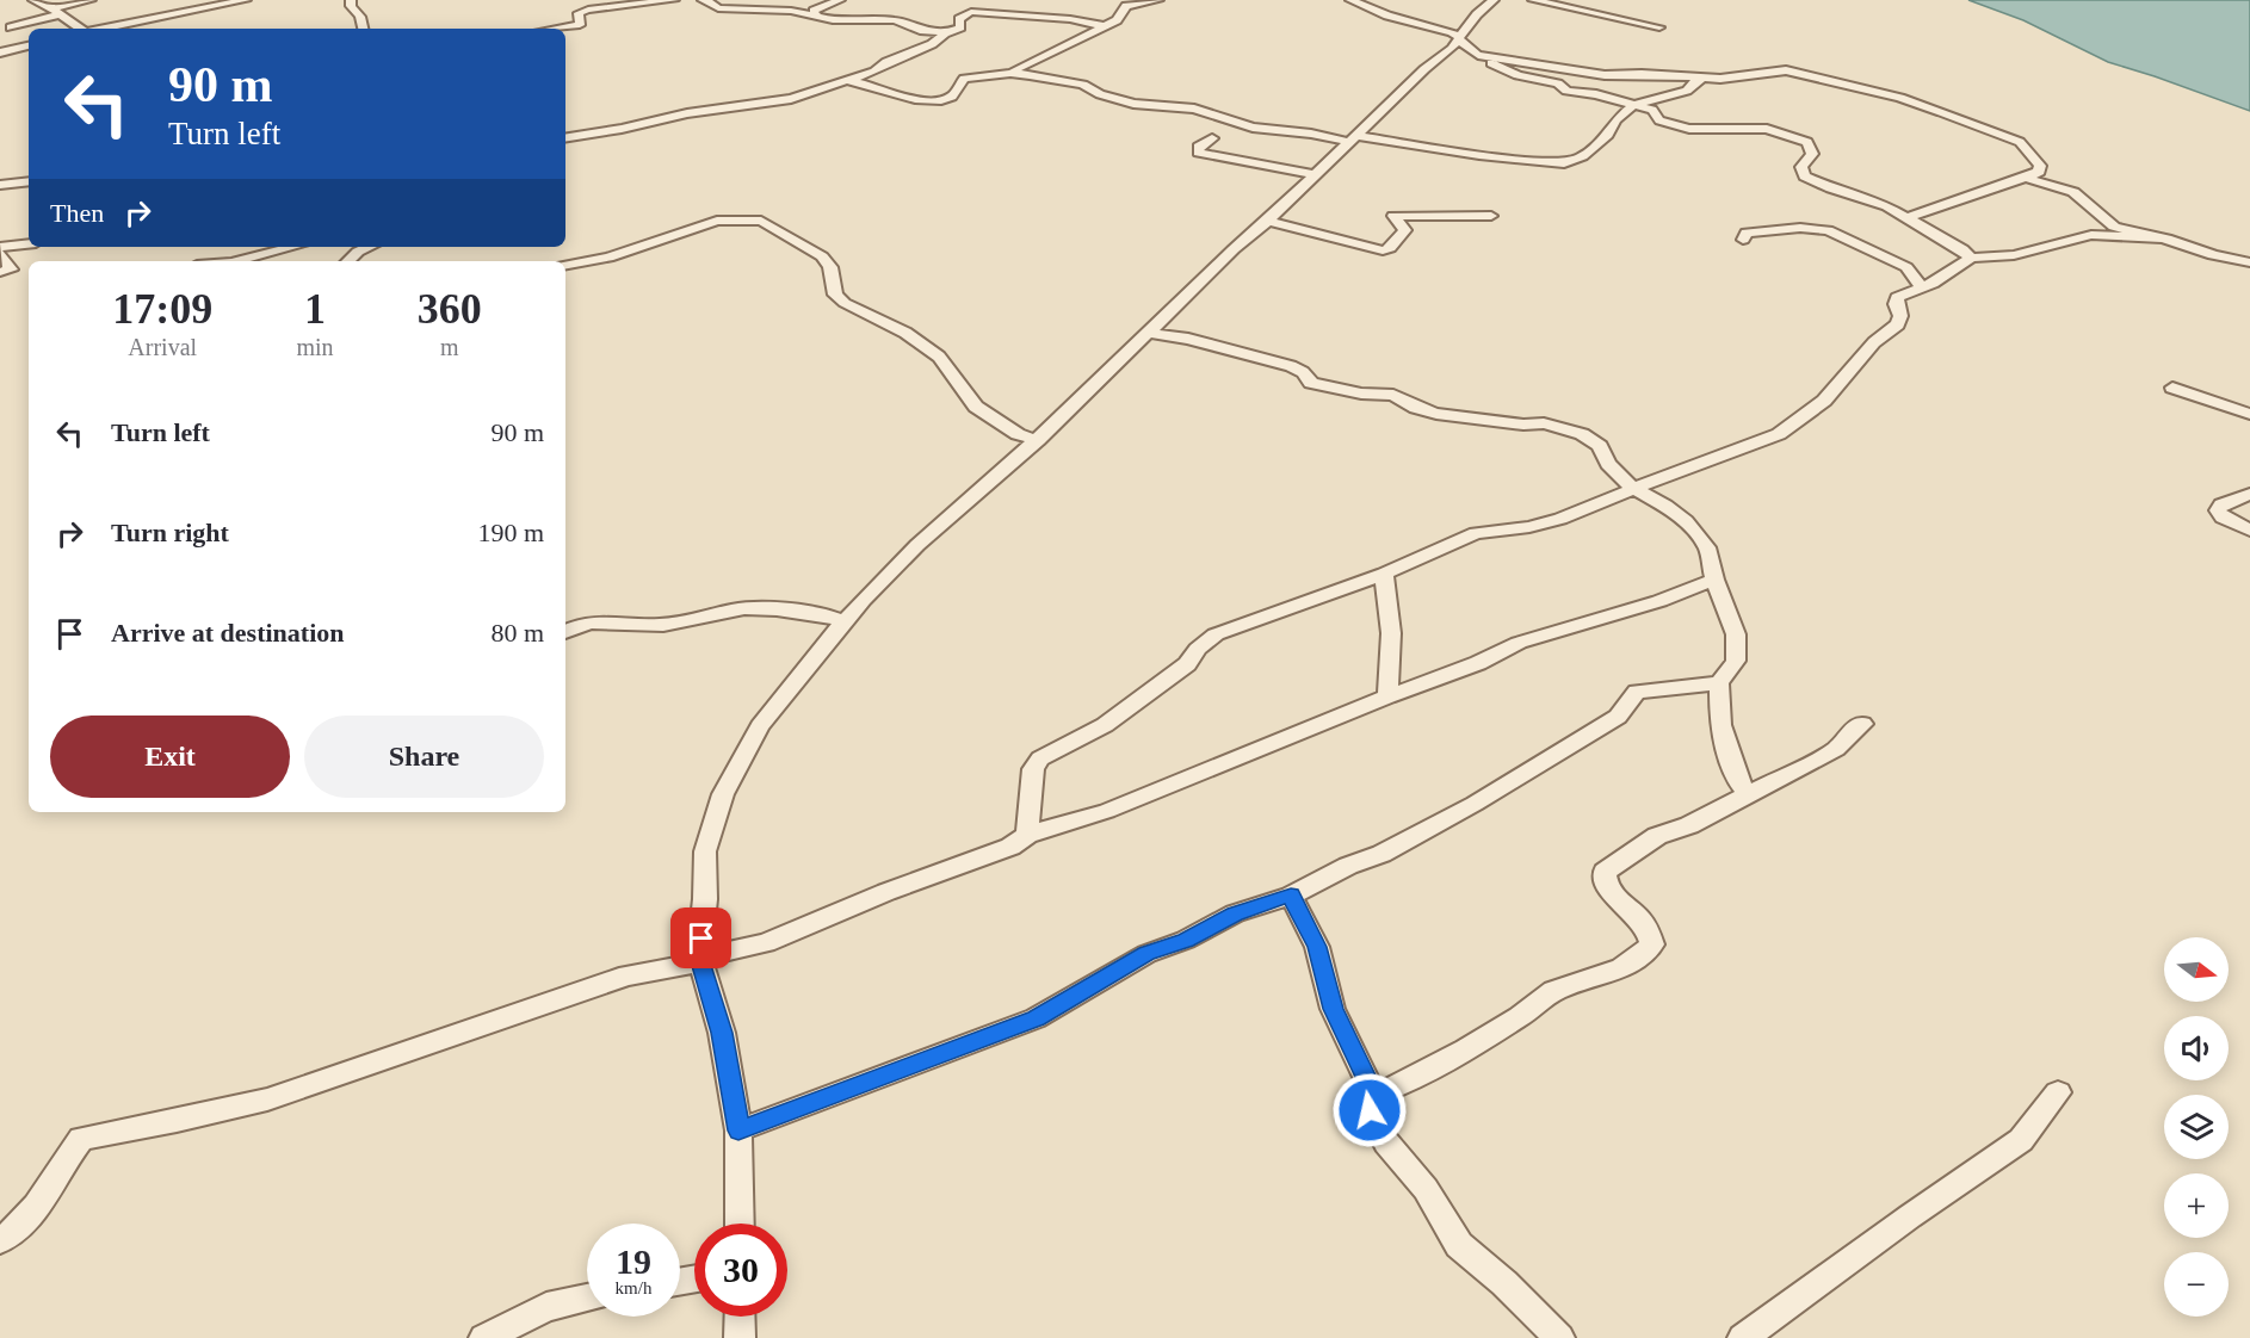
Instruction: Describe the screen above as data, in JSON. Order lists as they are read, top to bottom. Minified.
{"north":"right","page":{"turn":["90 m","Turn left"],"then":"Then","eta":["17:09","Arrival","1","min","360","m"],"list":[{"name":"Turn left","value":"90 m"},{"name":"Turn right","value":"190 m"},{"name":"Arrive at destination","value":"80 m"}],"buttons":["Exit","Share"],"map_buttons":["+","−"],"speed":"19 km/h","limit":"30"}}
